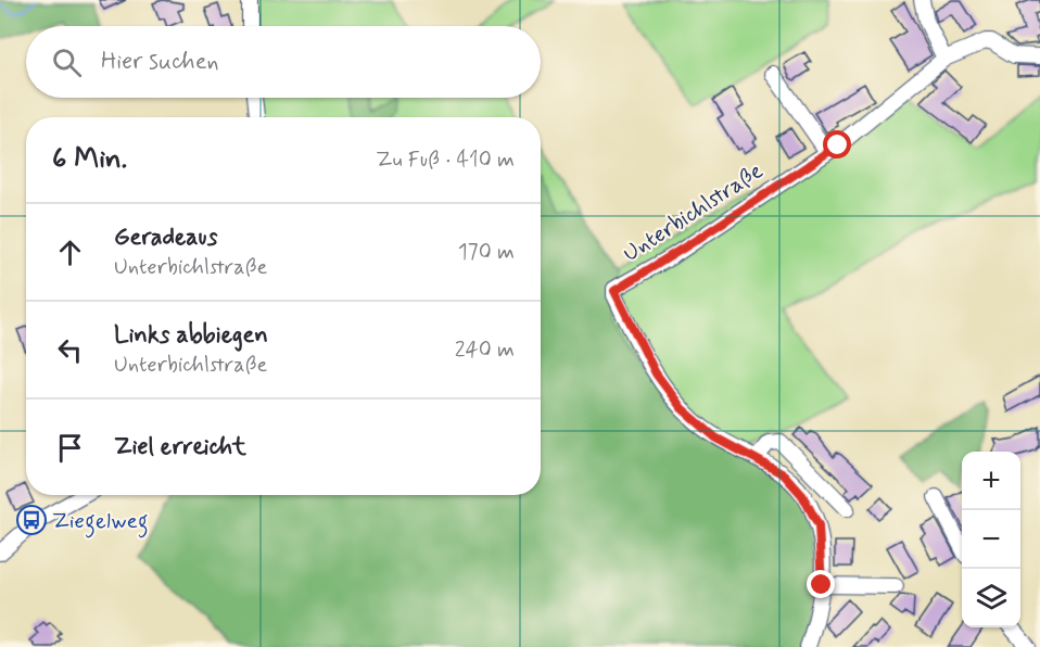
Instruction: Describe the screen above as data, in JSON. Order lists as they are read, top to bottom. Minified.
{"streets":{"street":["Unterbichlstraße"]},"places":{"bus stop":["Ziegelweg"]},"page":{"search":"Hier suchen","heading":["6 Min.","Zu Fuß · 410 m"],"list":[["Geradeaus","Unterbichlstraße","170 m"],["Links abbiegen","Unterbichlstraße","240 m"],"Ziel erreicht"],"map_buttons":["+","−"]}}
